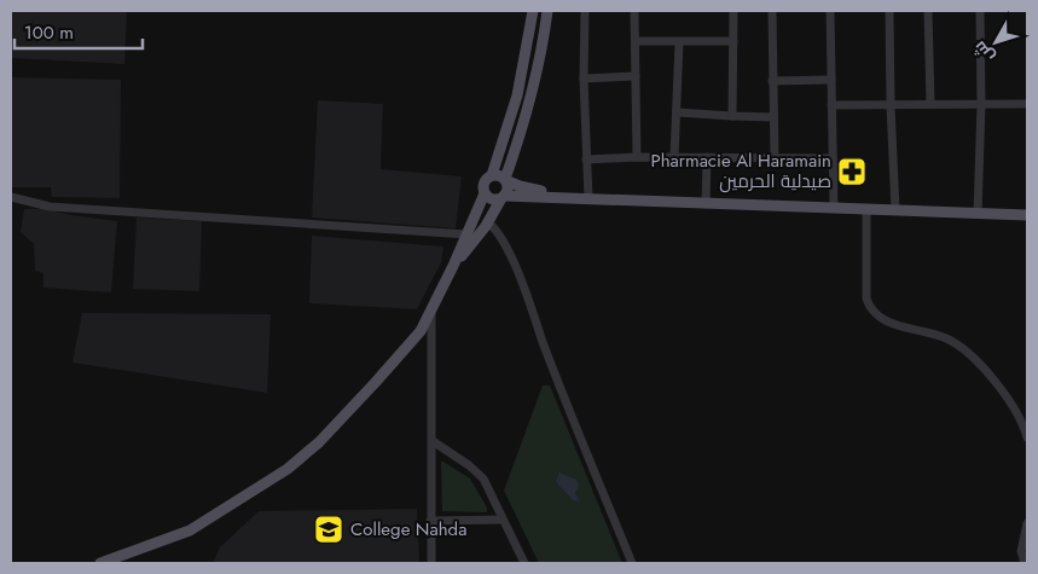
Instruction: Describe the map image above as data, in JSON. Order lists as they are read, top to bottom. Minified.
{"places":{"pharmacy":["Pharmacie Al Haramain صيدلية الحرمين"],"school or university":["College Nahda"]},"scale_bar":"100 m","north":"bottom left"}
